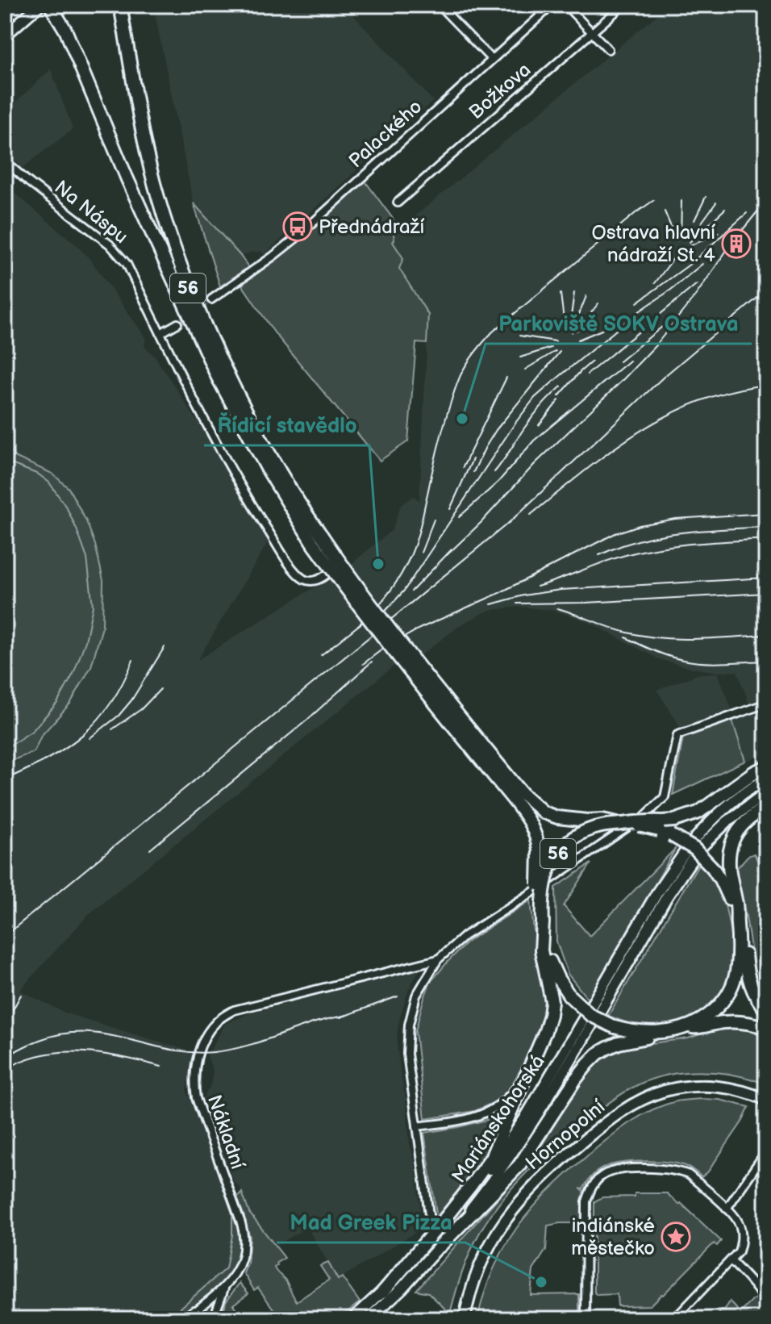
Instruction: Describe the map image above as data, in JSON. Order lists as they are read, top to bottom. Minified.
{"streets":{"highway":["56"],"main road":["Mariánskohorská","Hornopolní"],"street":["Božkova","Palackého","Na Náspu","Nákladní"]},"crossings":[["56","Mariánskohorská"]],"places":{"bus stop":["Přednádraží"],"building":["Ostrava hlavní nádraží St. 4"],"other":["Parkoviště SOKV Ostrava","Řídicí stavědlo","Mad Greek Pizza"],"place":["indiánské městečko"]}}
